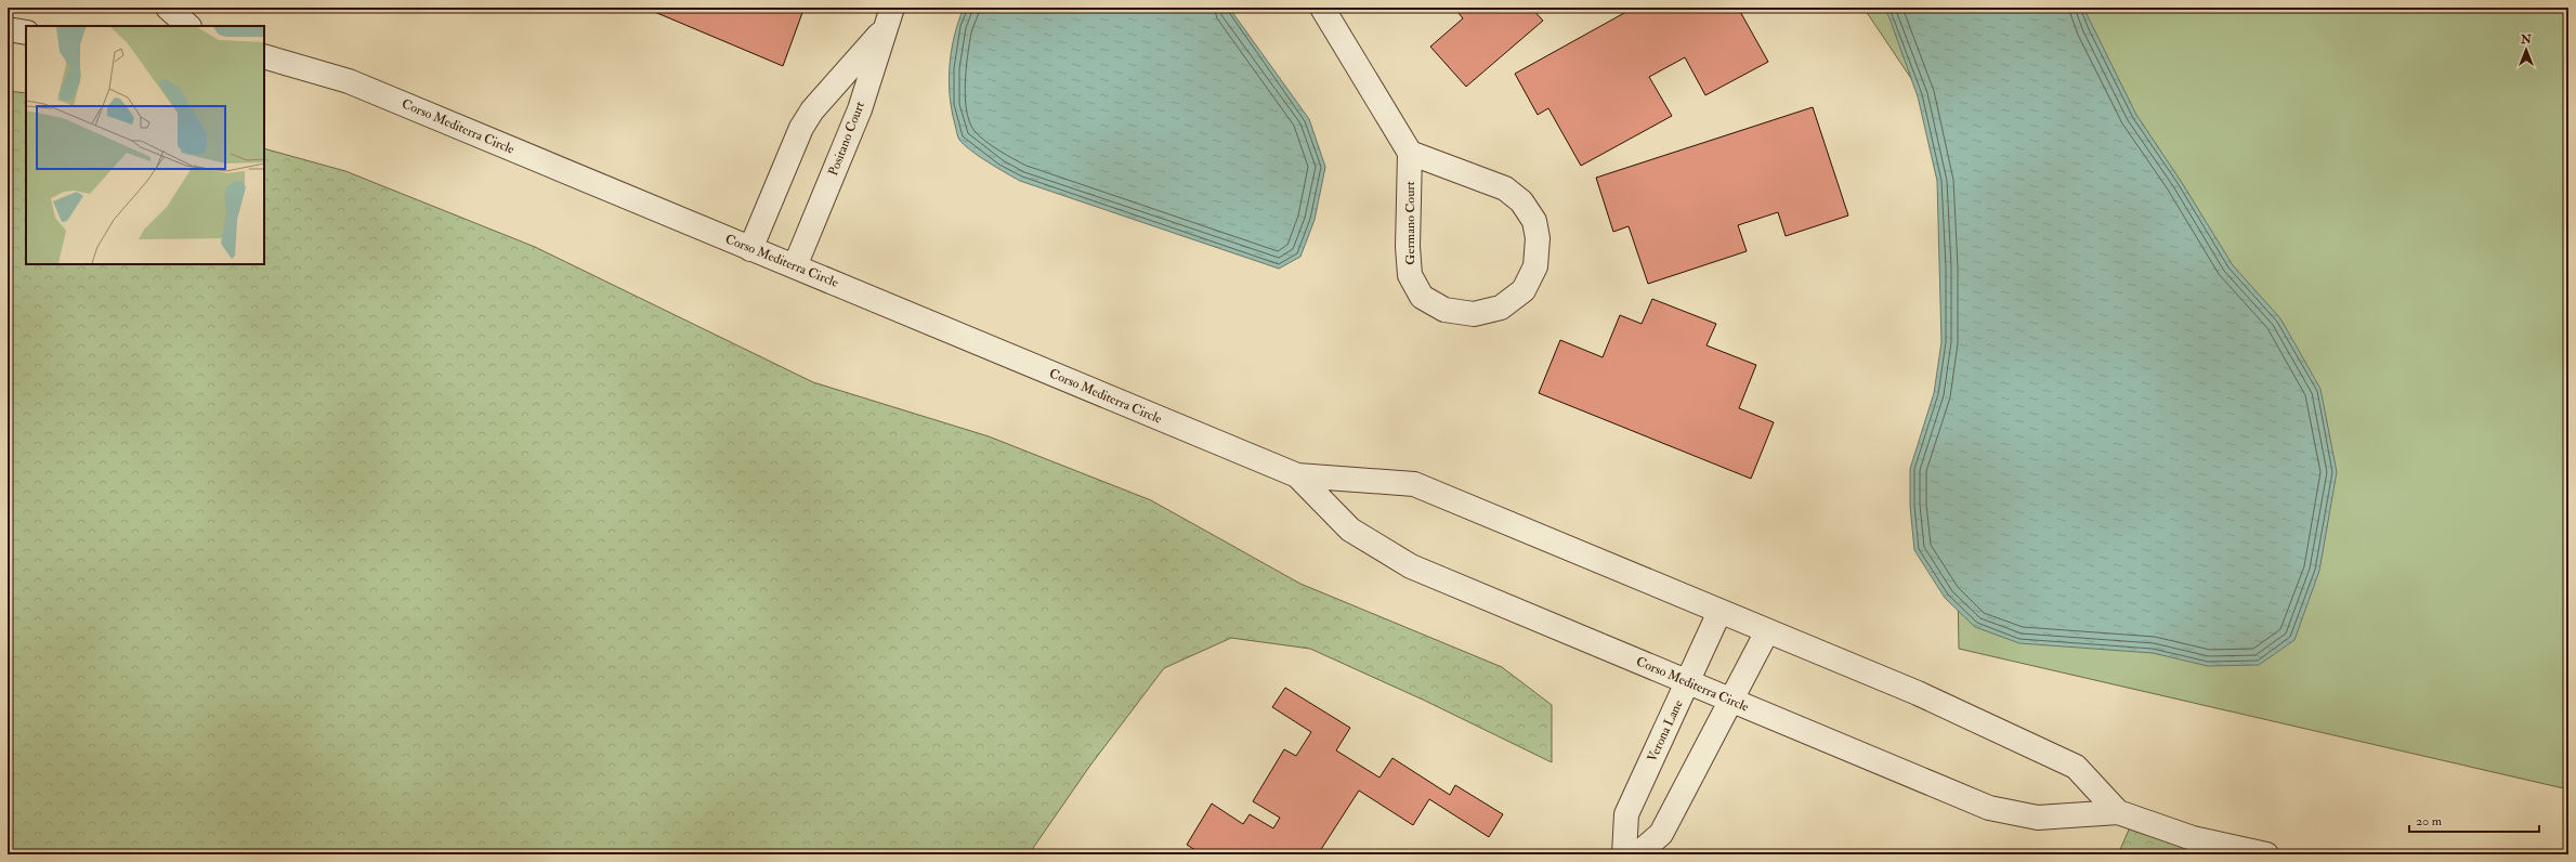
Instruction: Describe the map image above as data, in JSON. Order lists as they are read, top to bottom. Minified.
{"streets":{"street":["Corso Mediterra Circle","Positano Court","Germano Court","Verona Lane"]},"crossings":[["Corso Mediterra Circle","Positano Court"],["Corso Mediterra Circle","Verona Lane"]],"scale_bar":"20 m","north":"top"}
